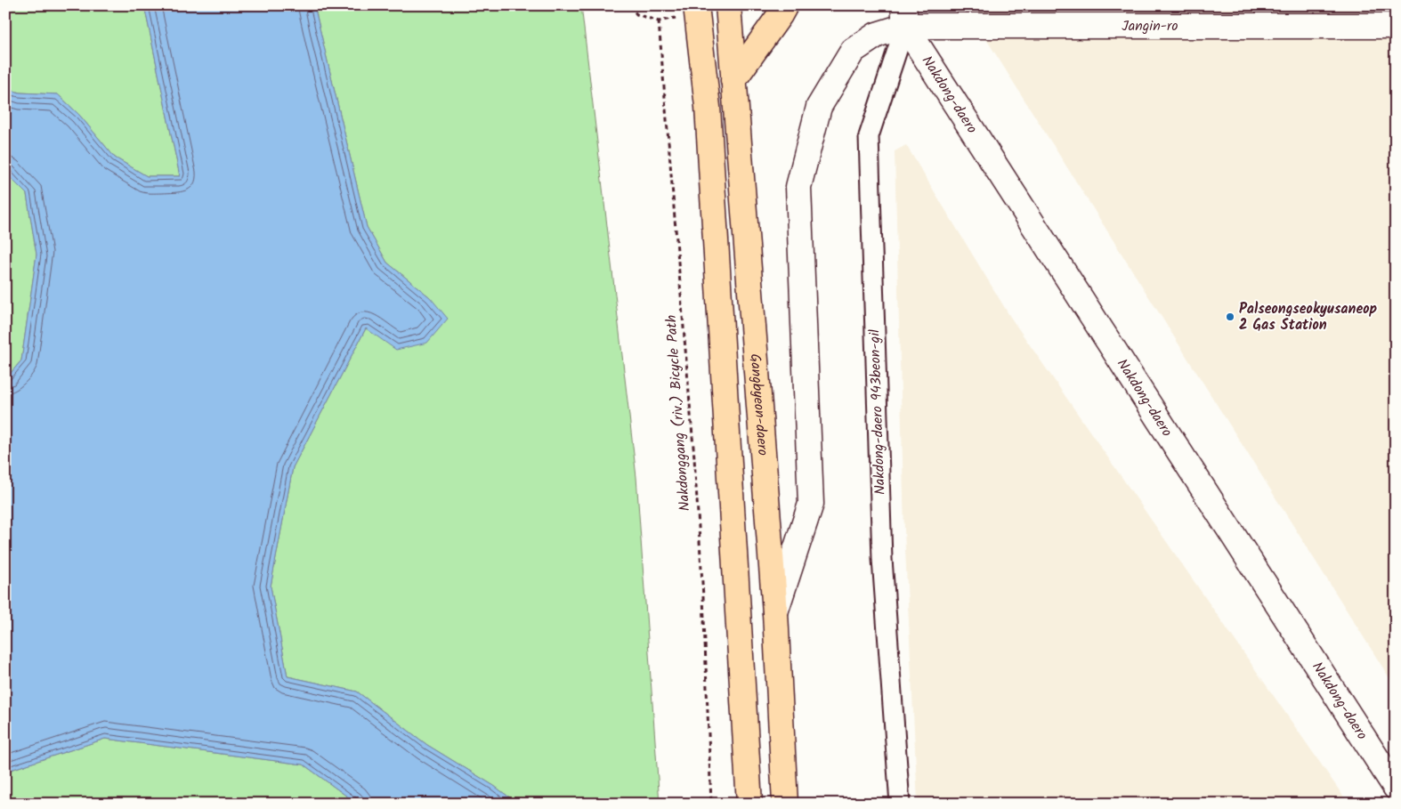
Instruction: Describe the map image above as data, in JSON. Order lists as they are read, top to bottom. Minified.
{"streets":{"highway":["Gangbyeon-daero"],"main road":["Jangin-ro","Nakdong-daero"],"street":["Nakdong-daero 943beon-gil"],"path":["Nakdonggang (riv.) Bicycle Path"]},"crossings":[["Jangin-ro","Nakdong-daero"],["Jangin-ro","Gangbyeon-daero"],["Jangin-ro","Nakdong-daero 943beon-gil"],["Nakdong-daero","Nakdong-daero 943beon-gil"]],"places":["Palseongseokyusaneop 2 Gas Station"]}
